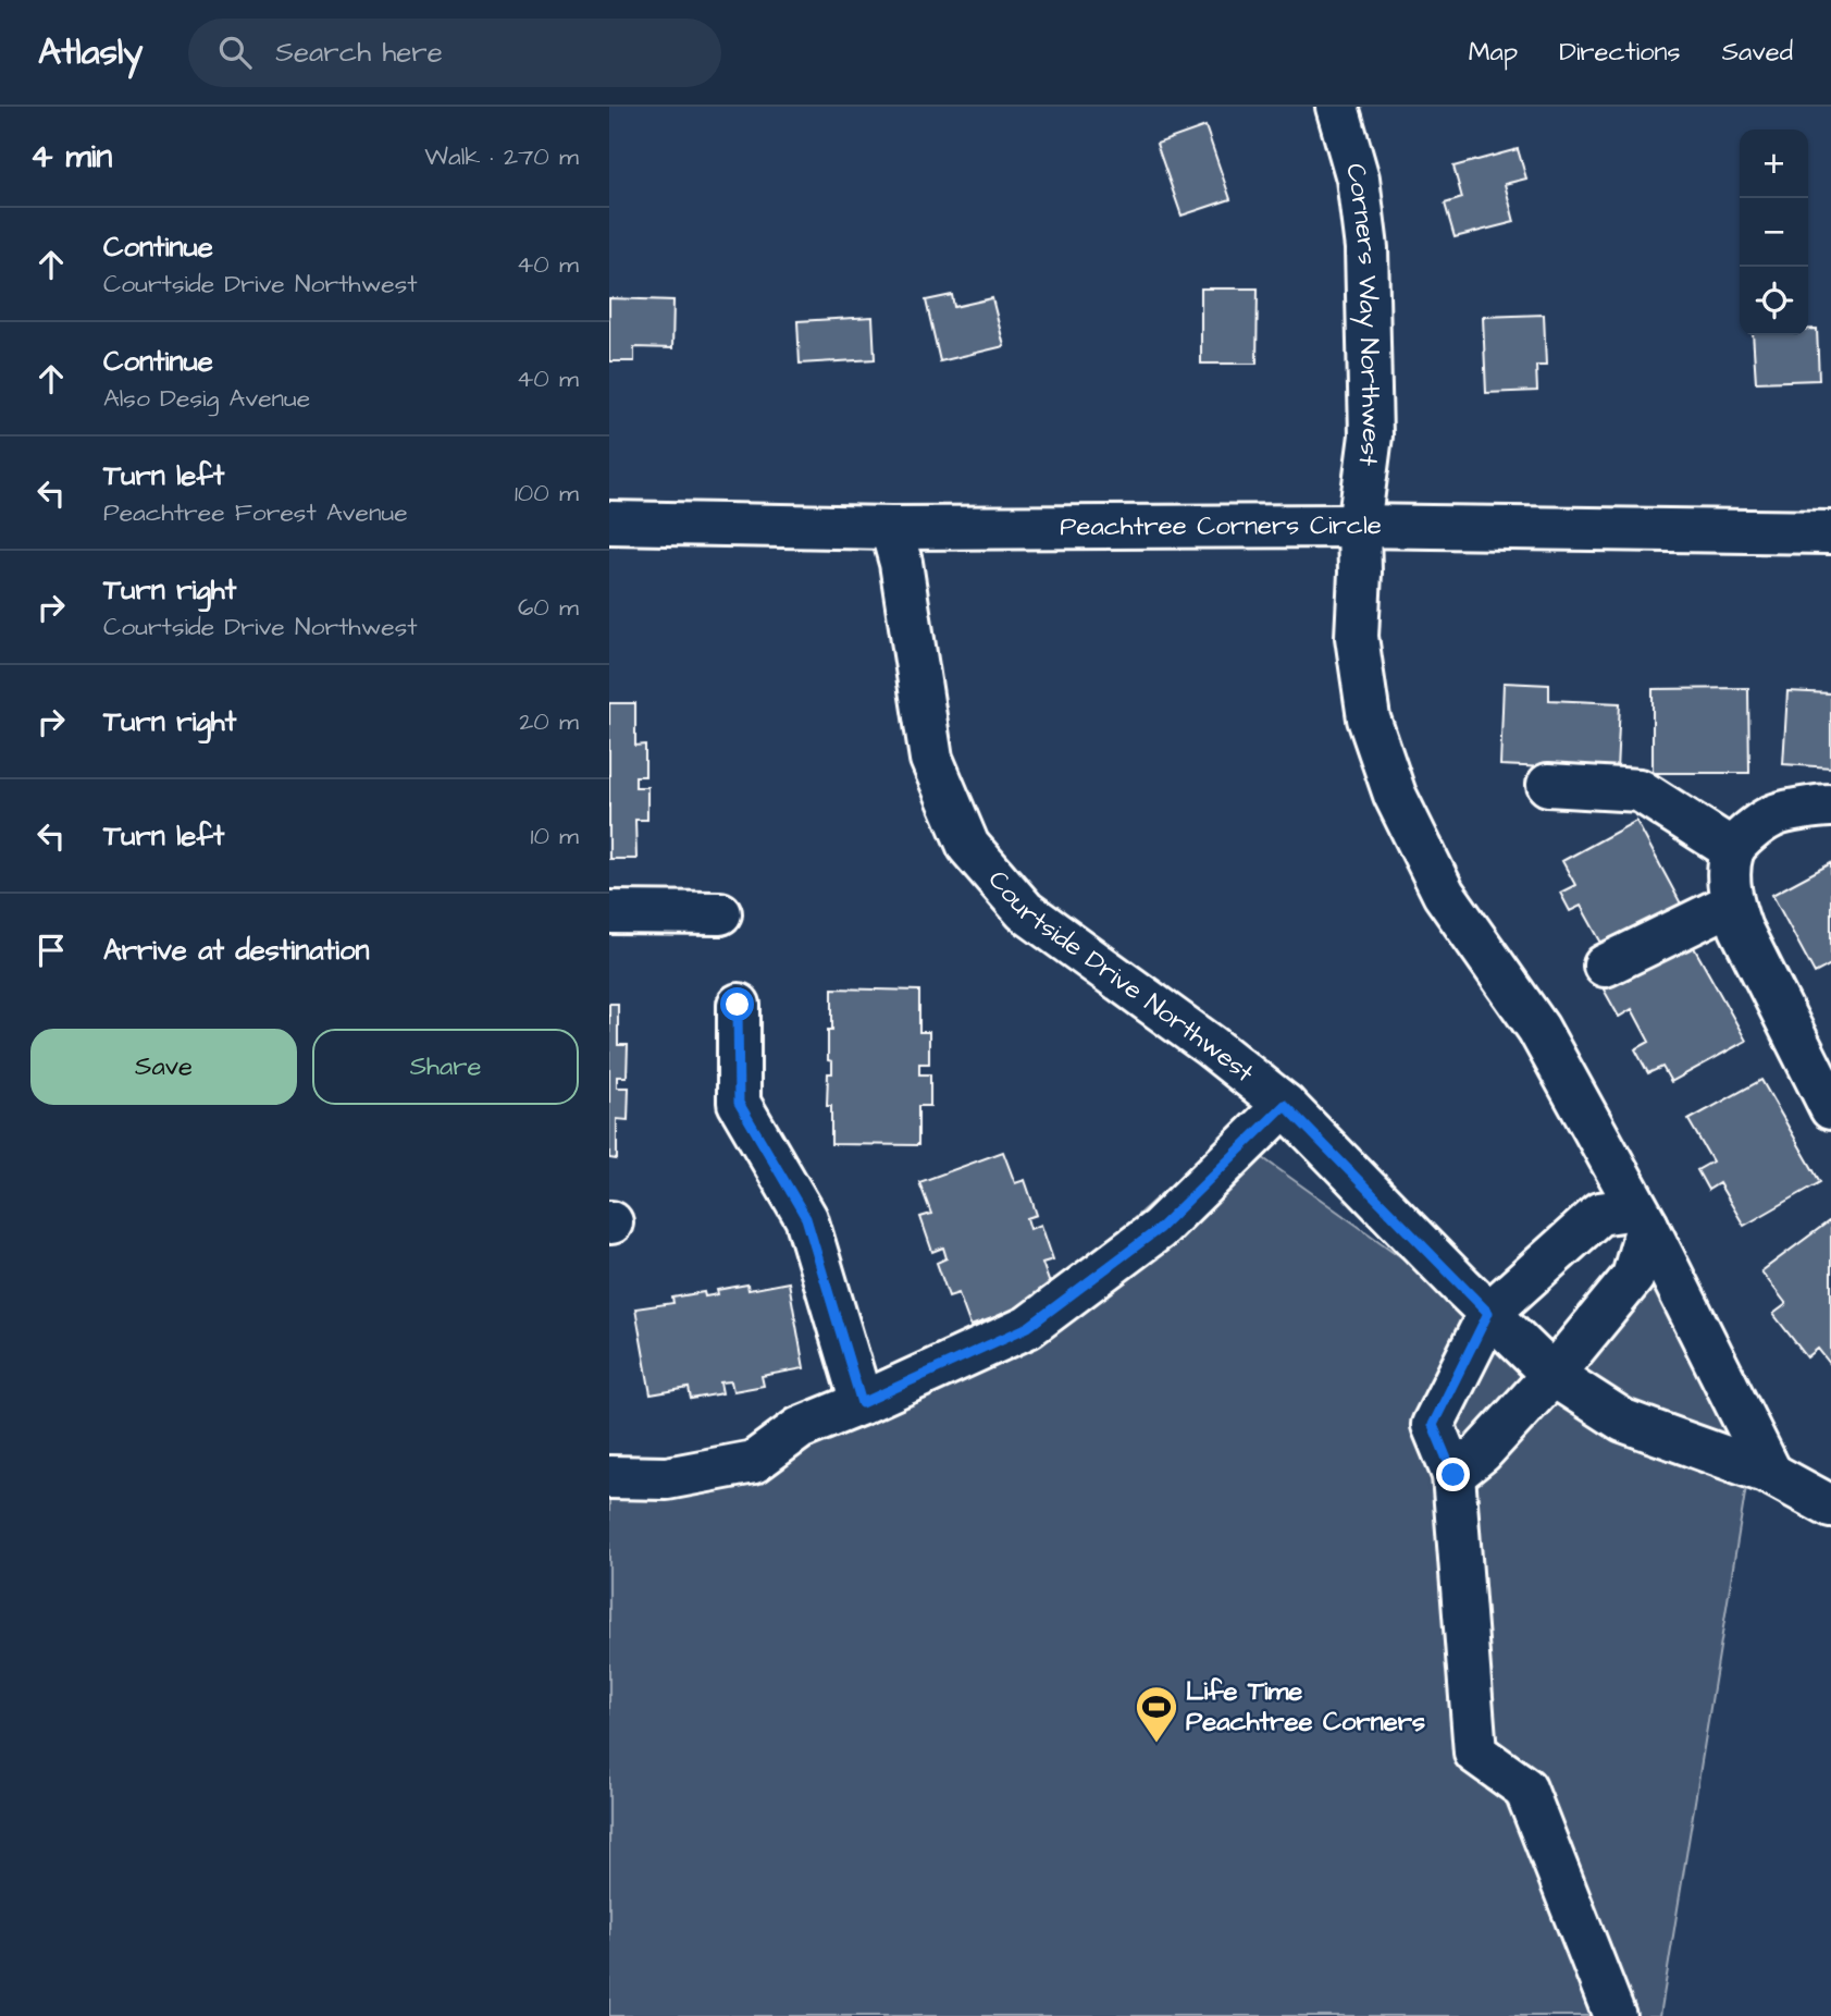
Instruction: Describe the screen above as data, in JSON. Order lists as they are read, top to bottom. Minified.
{"streets":{"street":["Corners Way Northwest","Peachtree Corners Circle","Courtside Drive Northwest"]},"crossings":[["Corners Way Northwest","Peachtree Corners Circle"],["Corners Way Northwest","Courtside Drive Northwest"],["Peachtree Corners Circle","Courtside Drive Northwest"]],"places":{"sports":["Life Time Peachtree Corners"]},"page":{"header":"Atlasly","search":"Search here","nav":["Map","Directions","Saved"],"heading":["4 min","Walk · 270 m"],"map_buttons":["+","−"],"list":[["Continue","Courtside Drive Northwest","40 m"],["Continue","Also Desig Avenue","40 m"],["Turn left","Peachtree Forest Avenue","100 m"],["Turn right","Courtside Drive Northwest","60 m"],["Turn right","20 m"],["Turn left","10 m"],"Arrive at destination"],"buttons":["Save","Share"]}}
